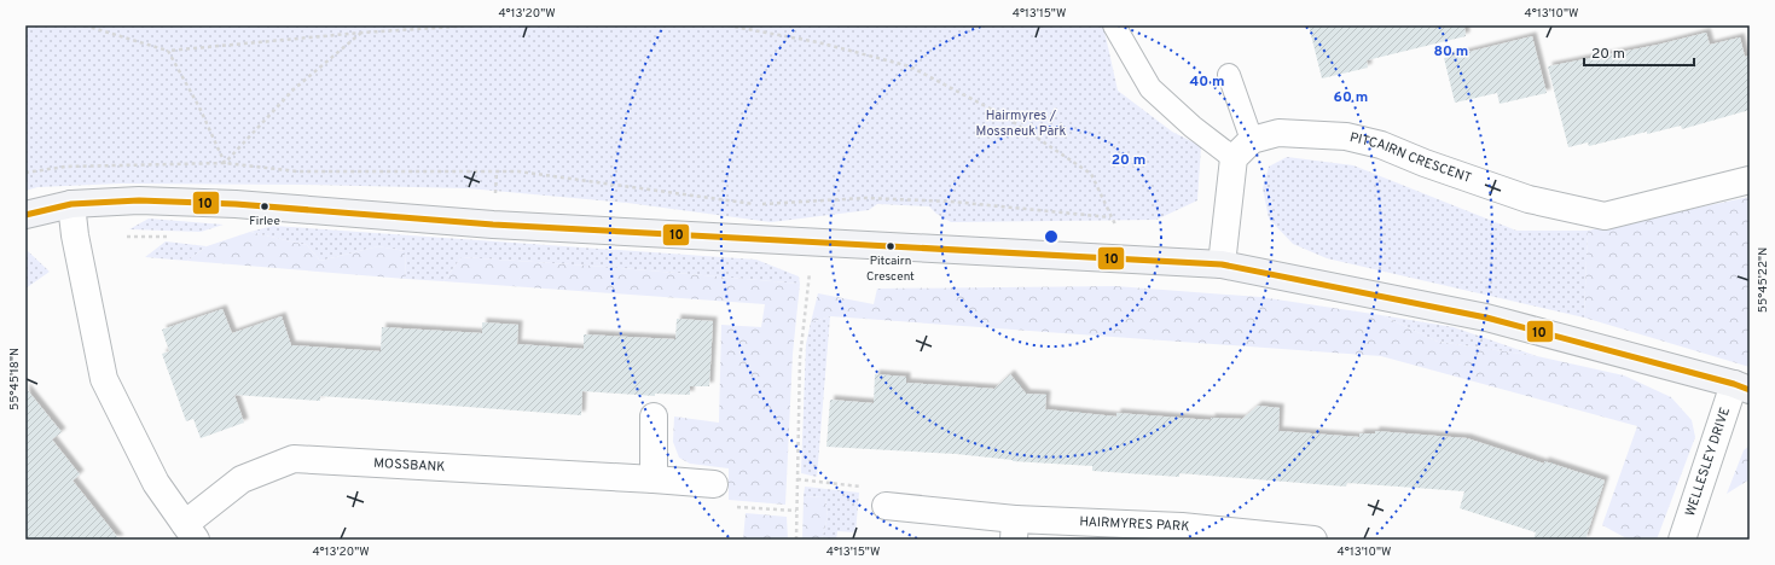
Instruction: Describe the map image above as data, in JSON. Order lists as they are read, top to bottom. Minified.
{"streets":{"street":["PITCAIRN CRESCENT","WELLESLEY DRIVE","MOSSBANK","HAIRMYRES PARK"]},"parks":["Hairmyres / Mossneuk Park"],"places":["Firlee","Pitcairn Crescent"],"lines":["transit line 10"],"scale_bar":"20 m","coordinates":["4°13'20\"W","4°13'15\"W","4°13'10\"W","55°45'22\"N","55°45'18\"N"],"rings":["80 m","40 m","60 m","20 m"]}
